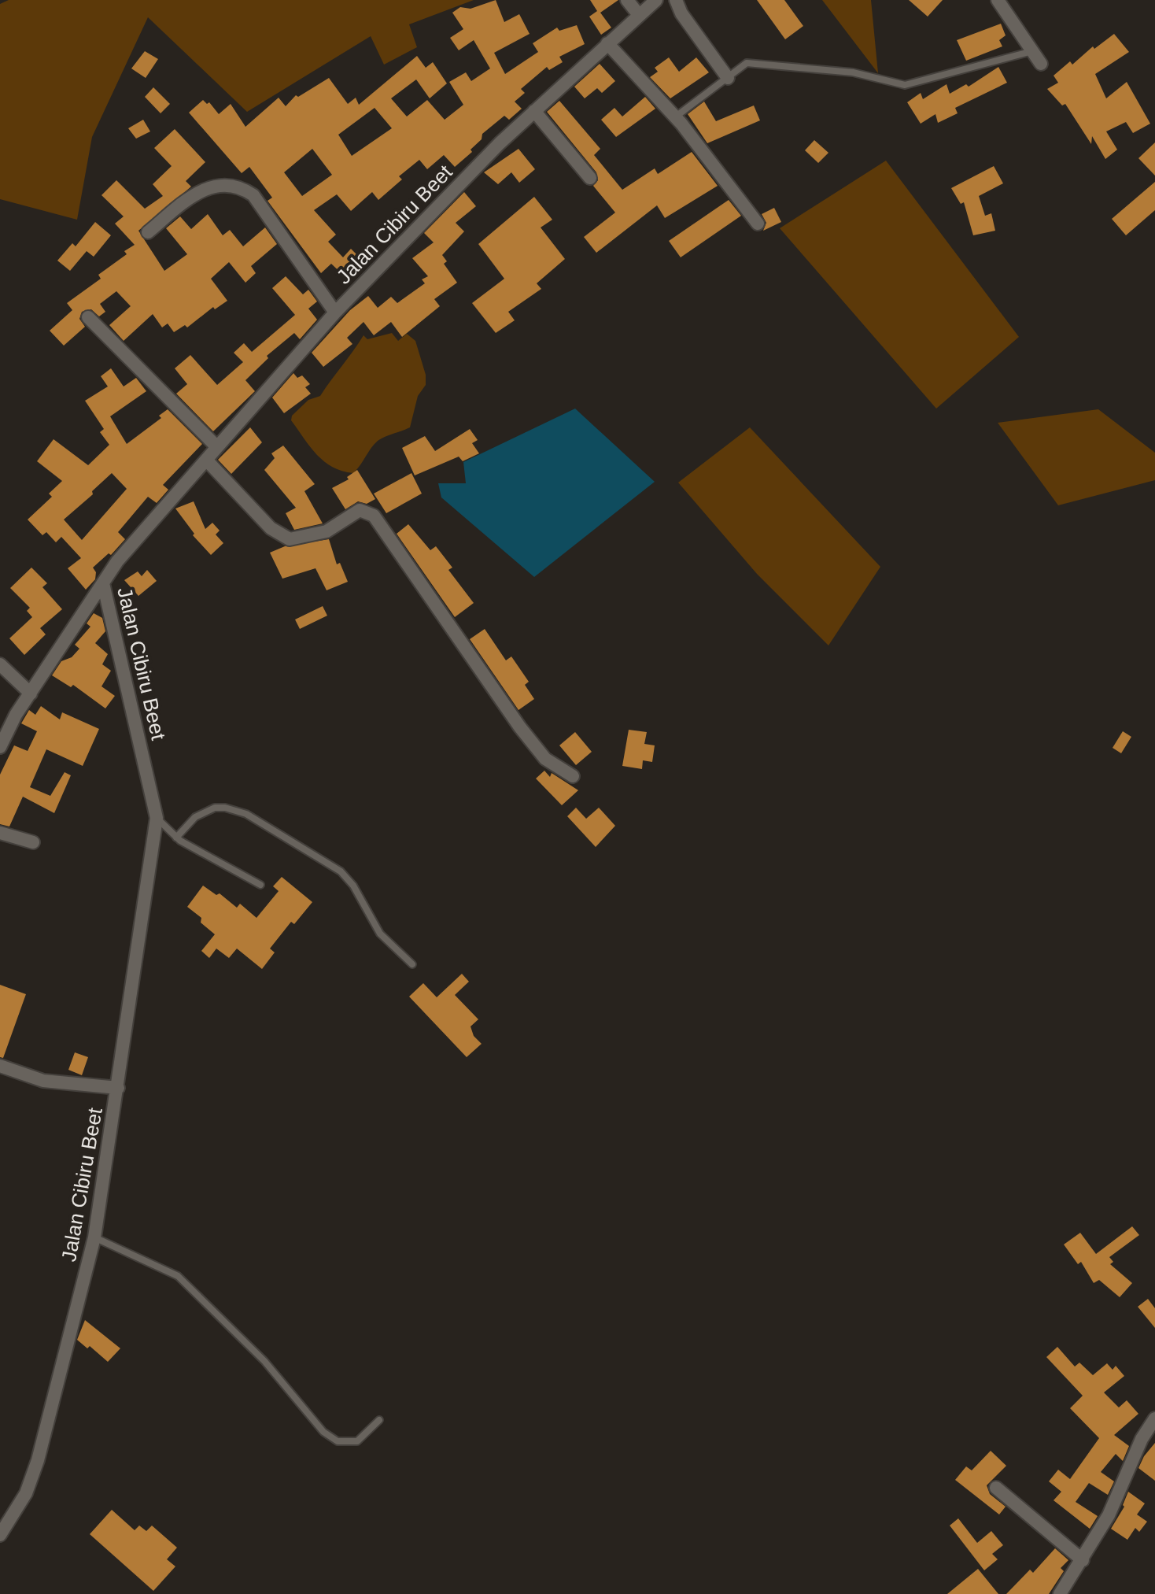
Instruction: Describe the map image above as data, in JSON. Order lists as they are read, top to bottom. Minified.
{"streets":{"street":["Jalan Cibiru Beet"]}}
